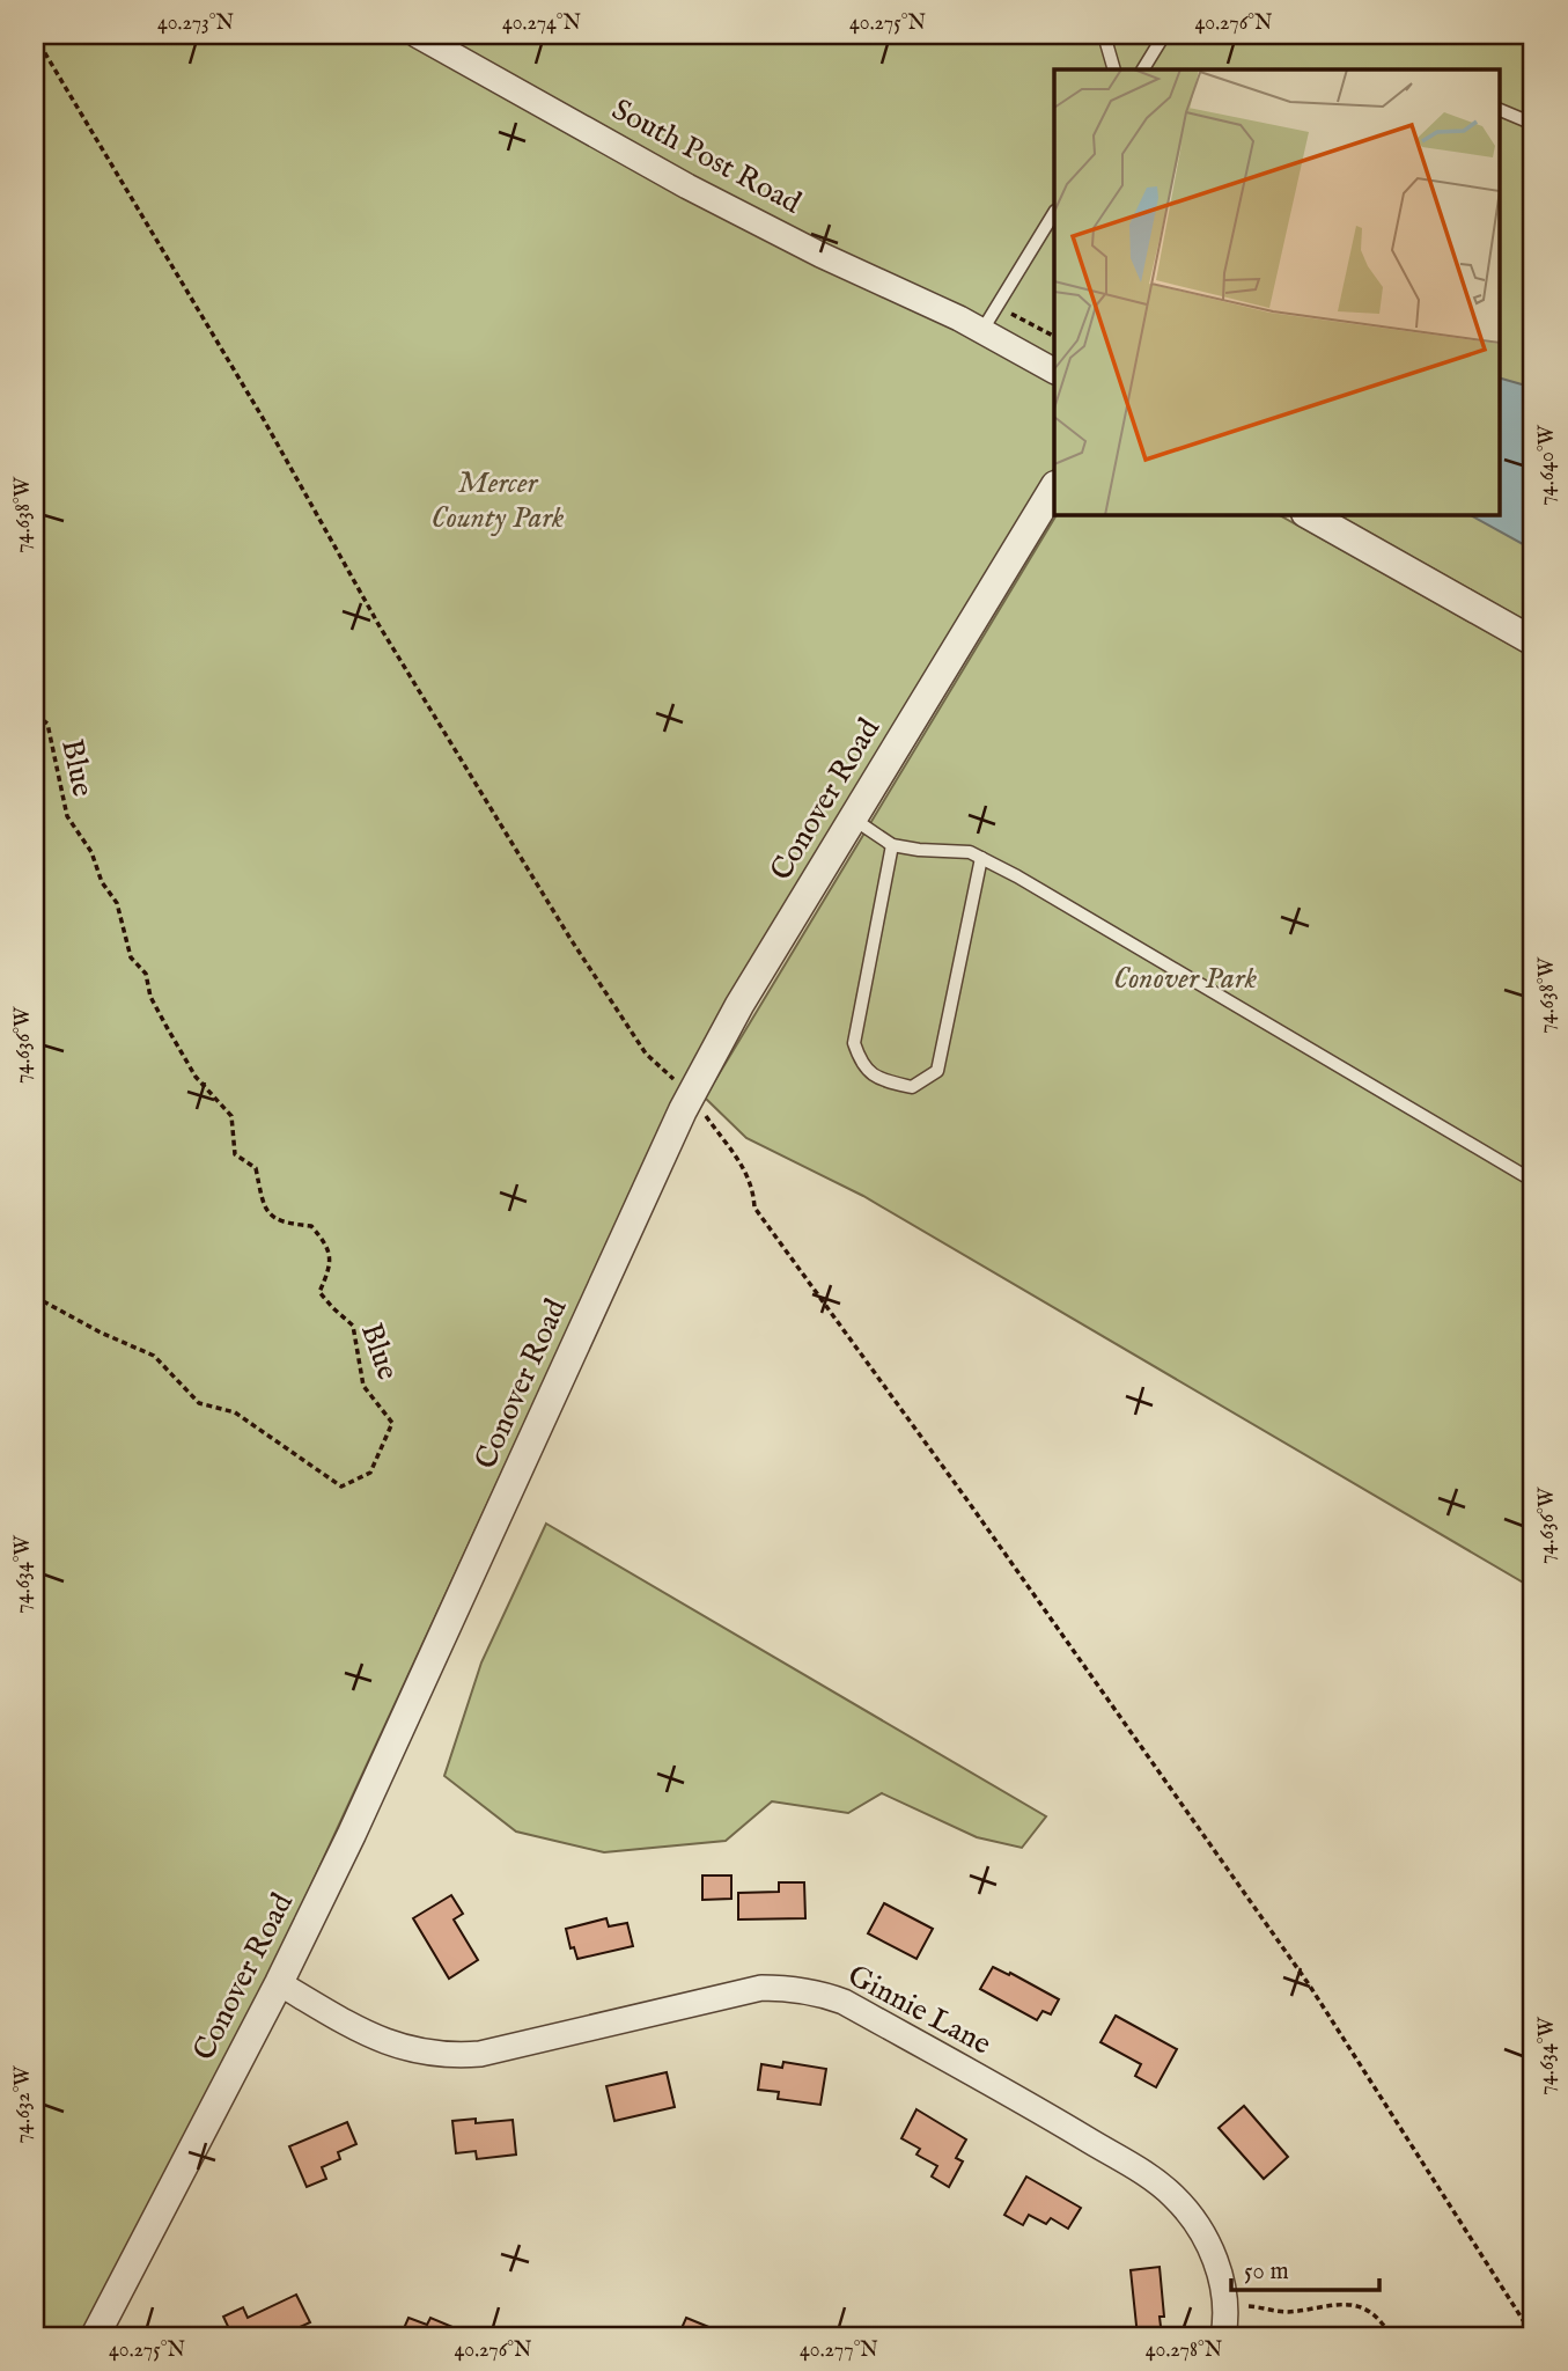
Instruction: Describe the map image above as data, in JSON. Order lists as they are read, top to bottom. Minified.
{"streets":{"street":["South Post Road","Conover Road","Ginnie Lane"],"path":["Blue"]},"crossings":[["Conover Road","Ginnie Lane"]],"parks":["Mercer County Park","Conover Park"],"scale_bar":"50 m","coordinates":["40.273°N","40.274°N","40.275°N","40.276°N","74.640°W","74.638°W","74.636°W","74.634°W","74.632°W","40.277°N","40.278°N"]}
